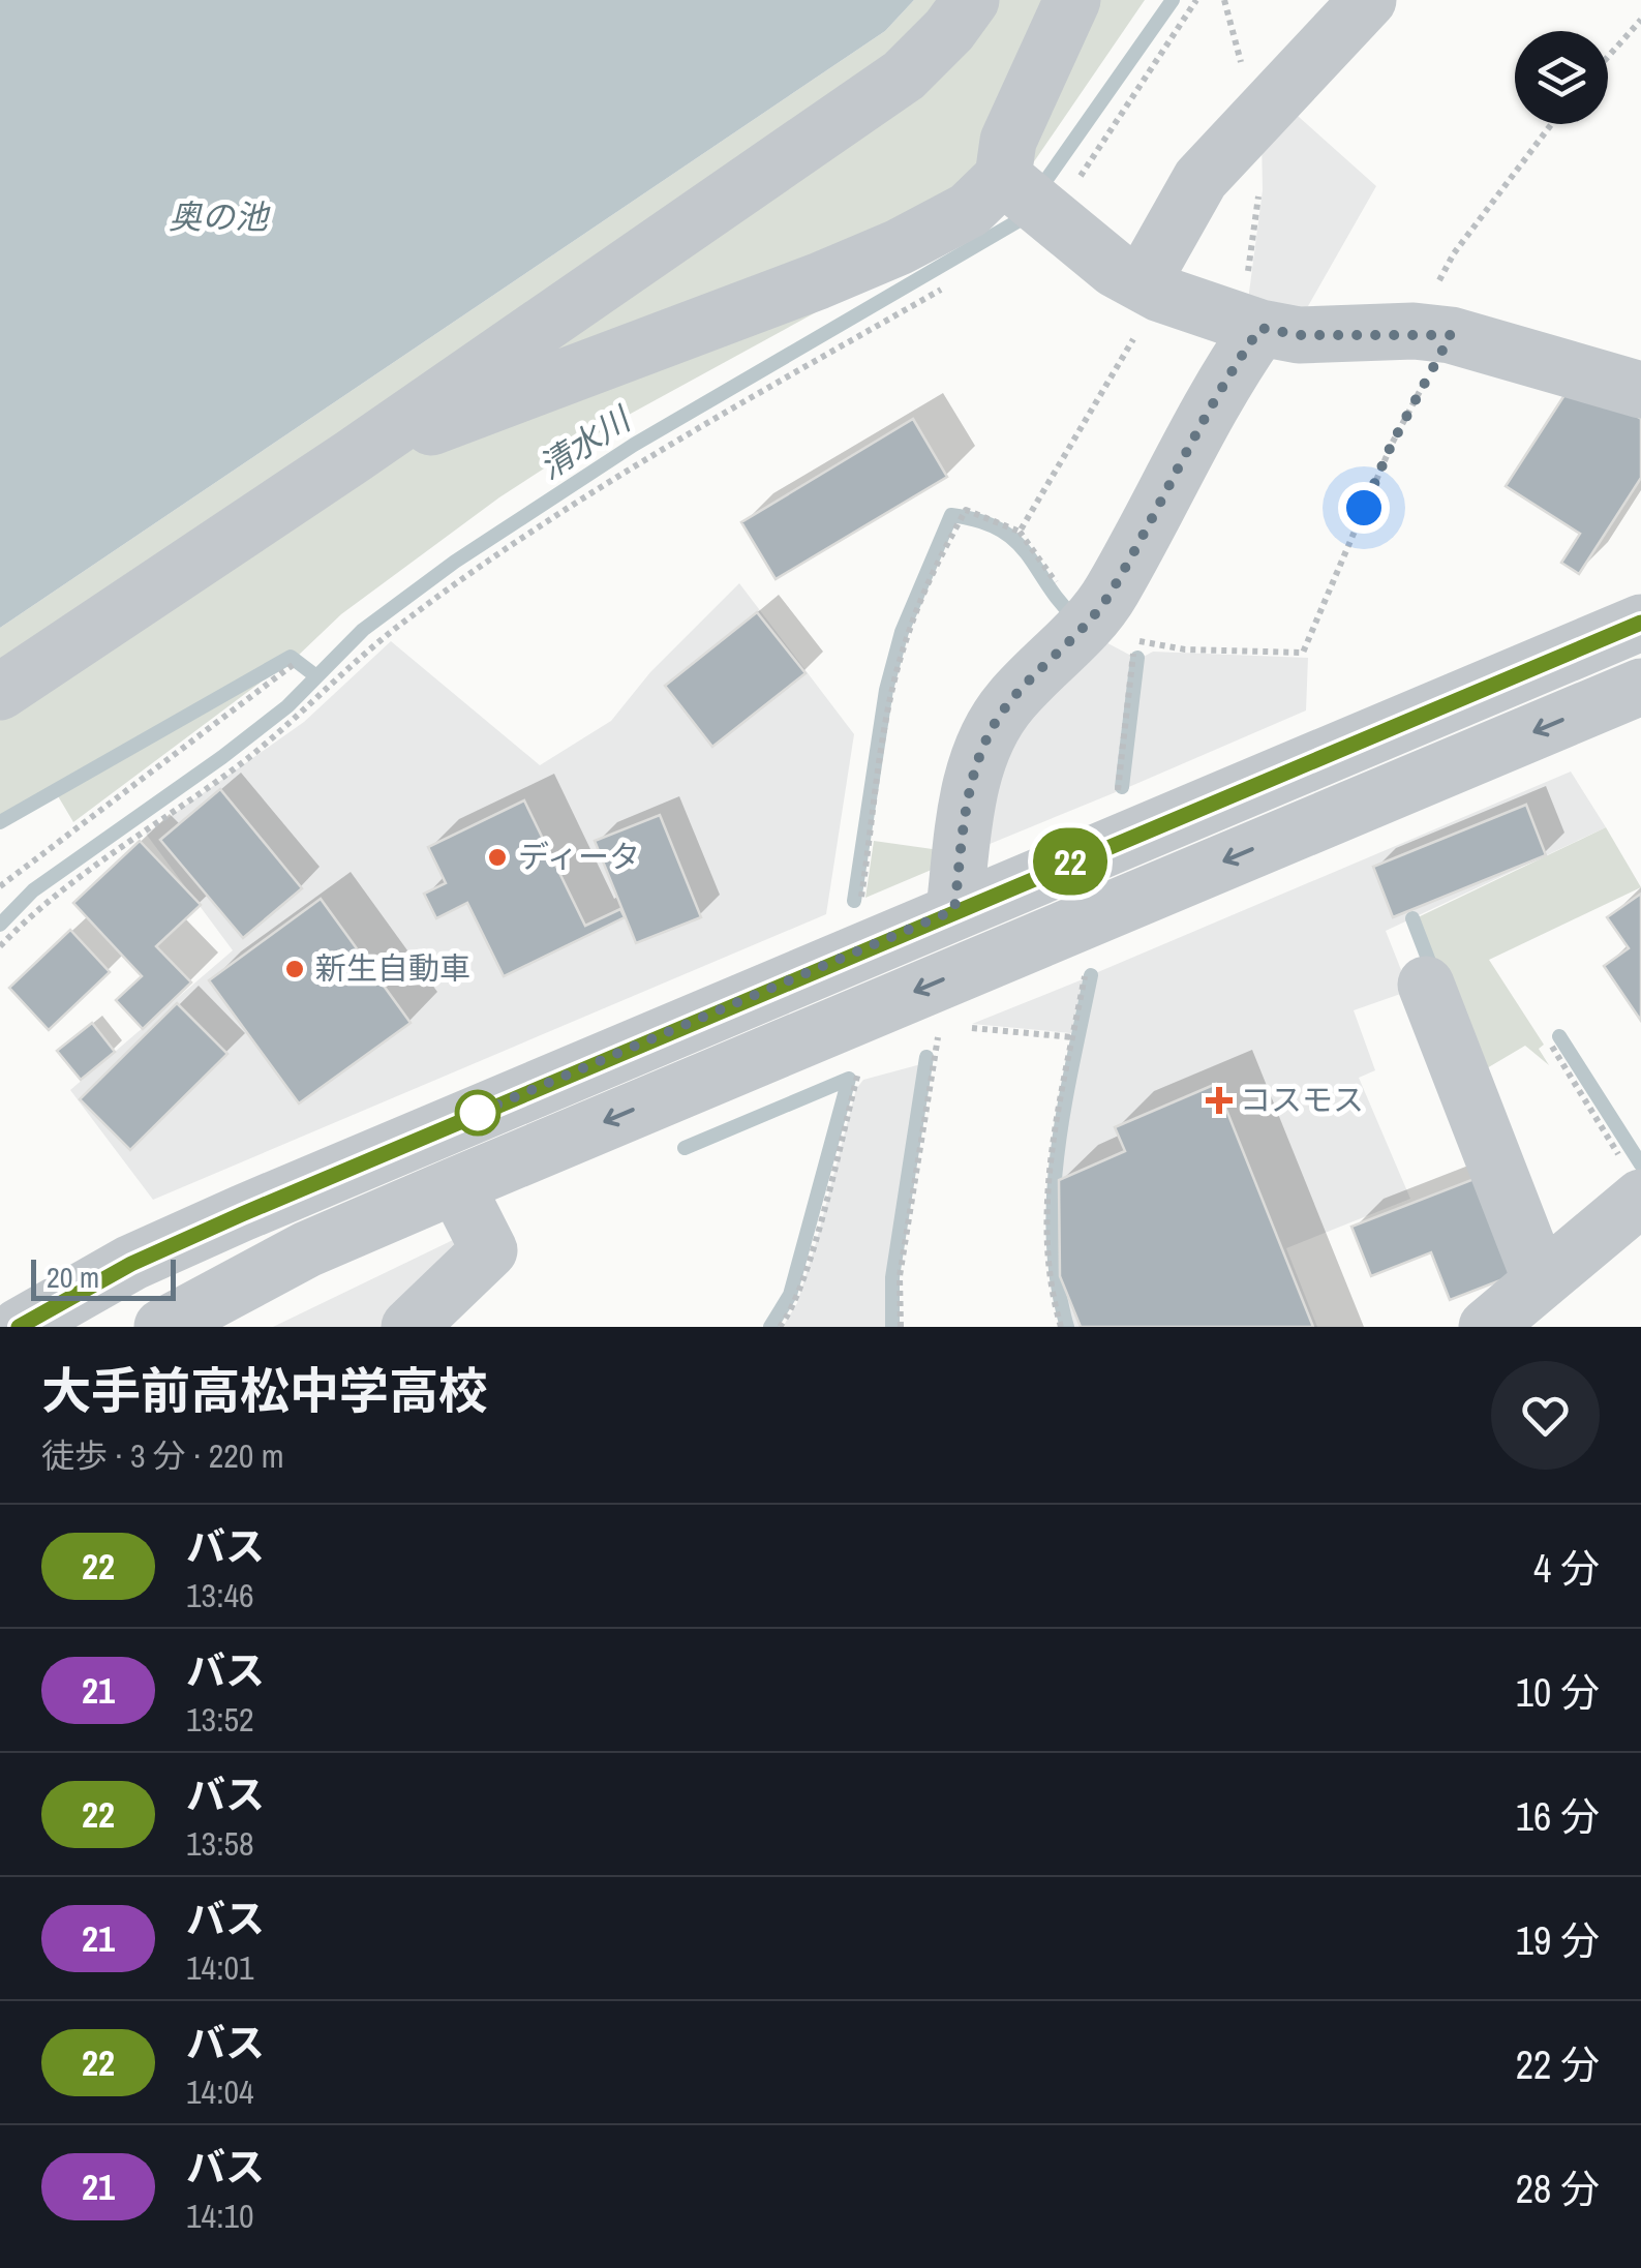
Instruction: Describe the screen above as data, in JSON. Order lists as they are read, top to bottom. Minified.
{"water":["奥の池","清水川"],"places":{"other":["ディータ","新生自動車"],"health":["コスモス"]},"lines":["bus line 22"],"scale_bar":"20 m","page":{"on_map":"22","scale":"20 m","heading":["大手前高松中学高校","徒歩 · 3 分 · 220 m"],"list":[{"mark":"22","name":"バス","note":"13:46","value":"4 分"},{"mark":"21","name":"バス","note":"13:52","value":"10 分"},{"mark":"22","name":"バス","note":"13:58","value":"16 分"},{"mark":"21","name":"バス","note":"14:01","value":"19 分"},{"mark":"22","name":"バス","note":"14:04","value":"22 分"},{"mark":"21","name":"バス","note":"14:10","value":"28 分"}]}}
